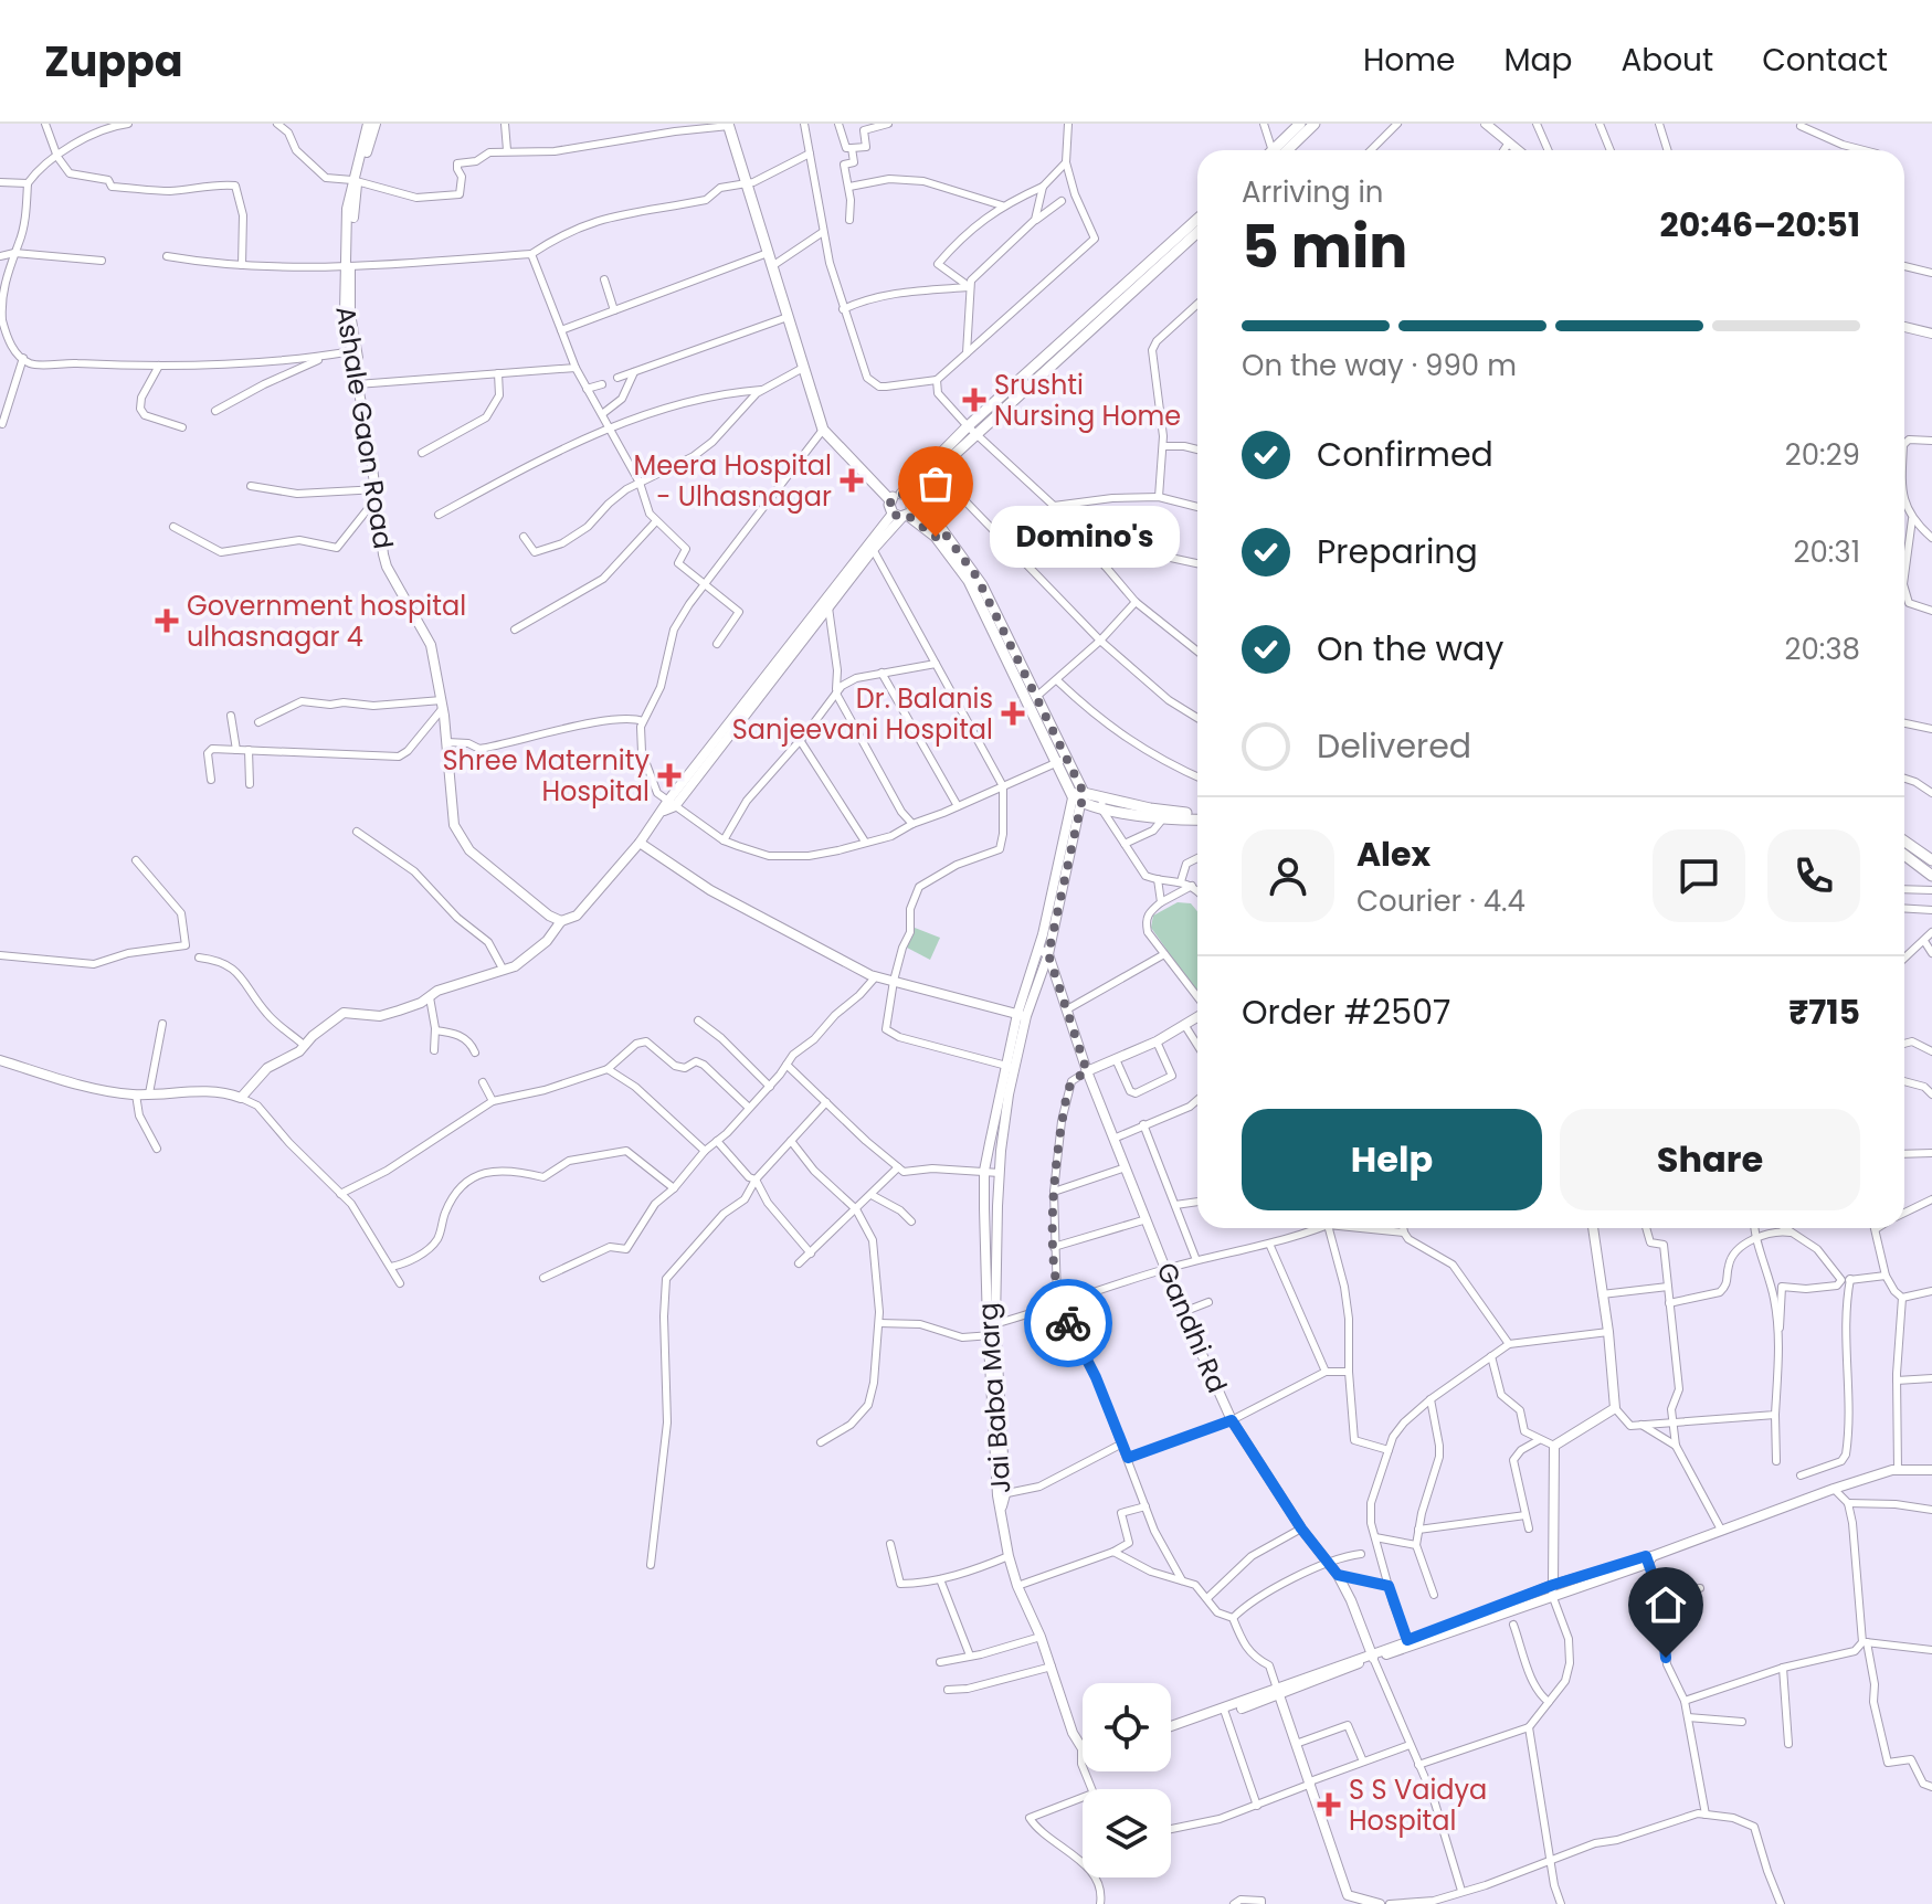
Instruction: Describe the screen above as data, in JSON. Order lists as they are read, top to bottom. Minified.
{"streets":{"street":["Ashale Gaon Road","Gandhi Rd","Jai Baba Marg"]},"crossings":[["Gandhi Rd","Jai Baba Marg"]],"places":{"health":["Srushti Nursing Home","Meera Hospital - Ulhasnagar","Government hospital ulhasnagar 4","Dr. Balanis Sanjeevani Hospital","Shree Maternity Hospital","S S Vaidya Hospital"],"other":["Domino's"]},"page":{"header":"Zuppa","nav":["Home","Map","About","Contact"],"heading":["5 min","Arriving in","20:46–20:51"],"panel":["Alex","Courier · 4.4","Order #2507","₹715"],"bar":"On the way · 990 m","list":[["Confirmed","20:29"],["Preparing","20:31"],["On the way","20:38"],"Delivered"],"bubble":"Domino's","buttons":["Help","Share"]}}
